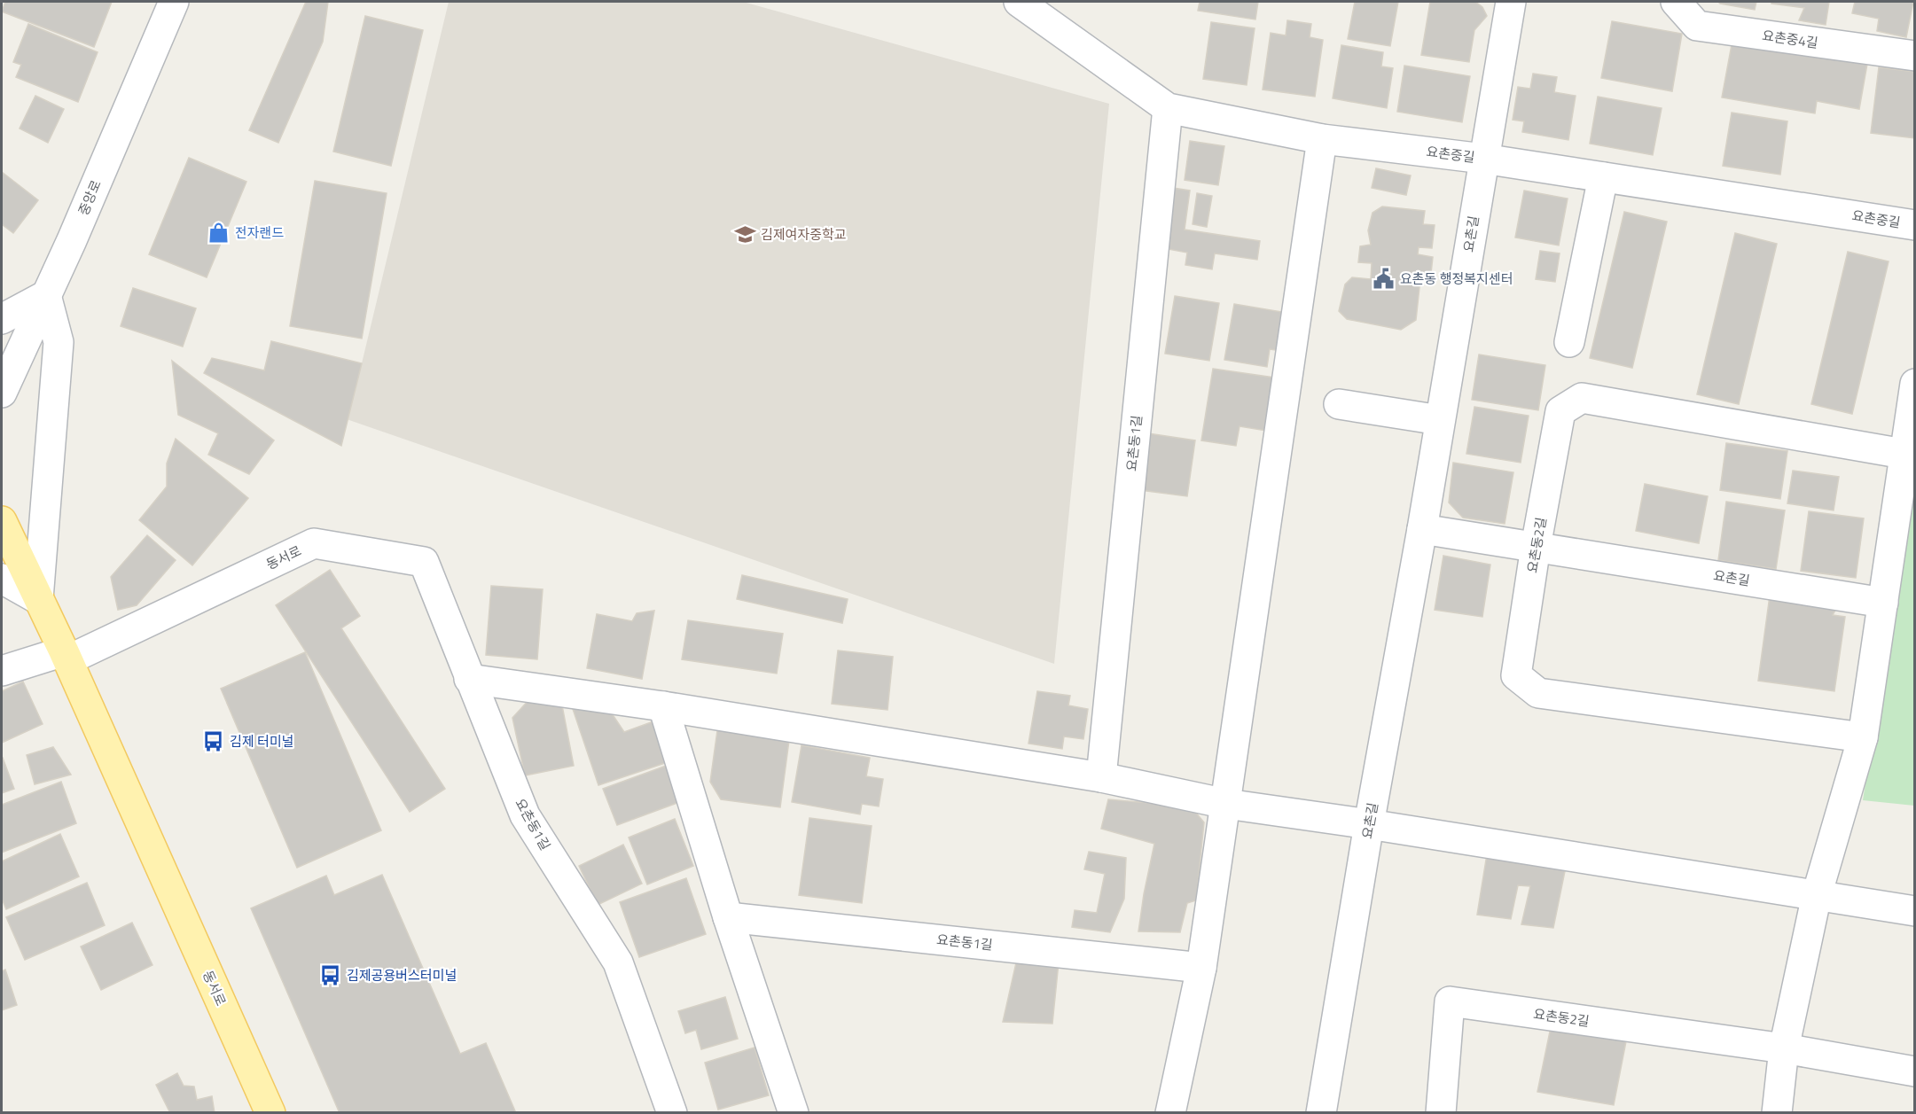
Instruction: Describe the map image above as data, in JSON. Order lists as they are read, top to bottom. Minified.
{"streets":{"main road":["동서로"],"street":["요촌중4길","요촌중길","중앙로","요촌길","요촌동1길","요촌동2길"]},"crossings":[["요촌중길","요촌길"],["요촌중길","요촌동1길"],["요촌길","요촌동2길"],["요촌동1길","동서로"]],"places":{"shop":["전자랜드"],"school or university":["김제여자중학교"],"public building":["요촌동 행정복지센터"],"bus stop":["김제 터미널","김제공용버스터미널"]}}
